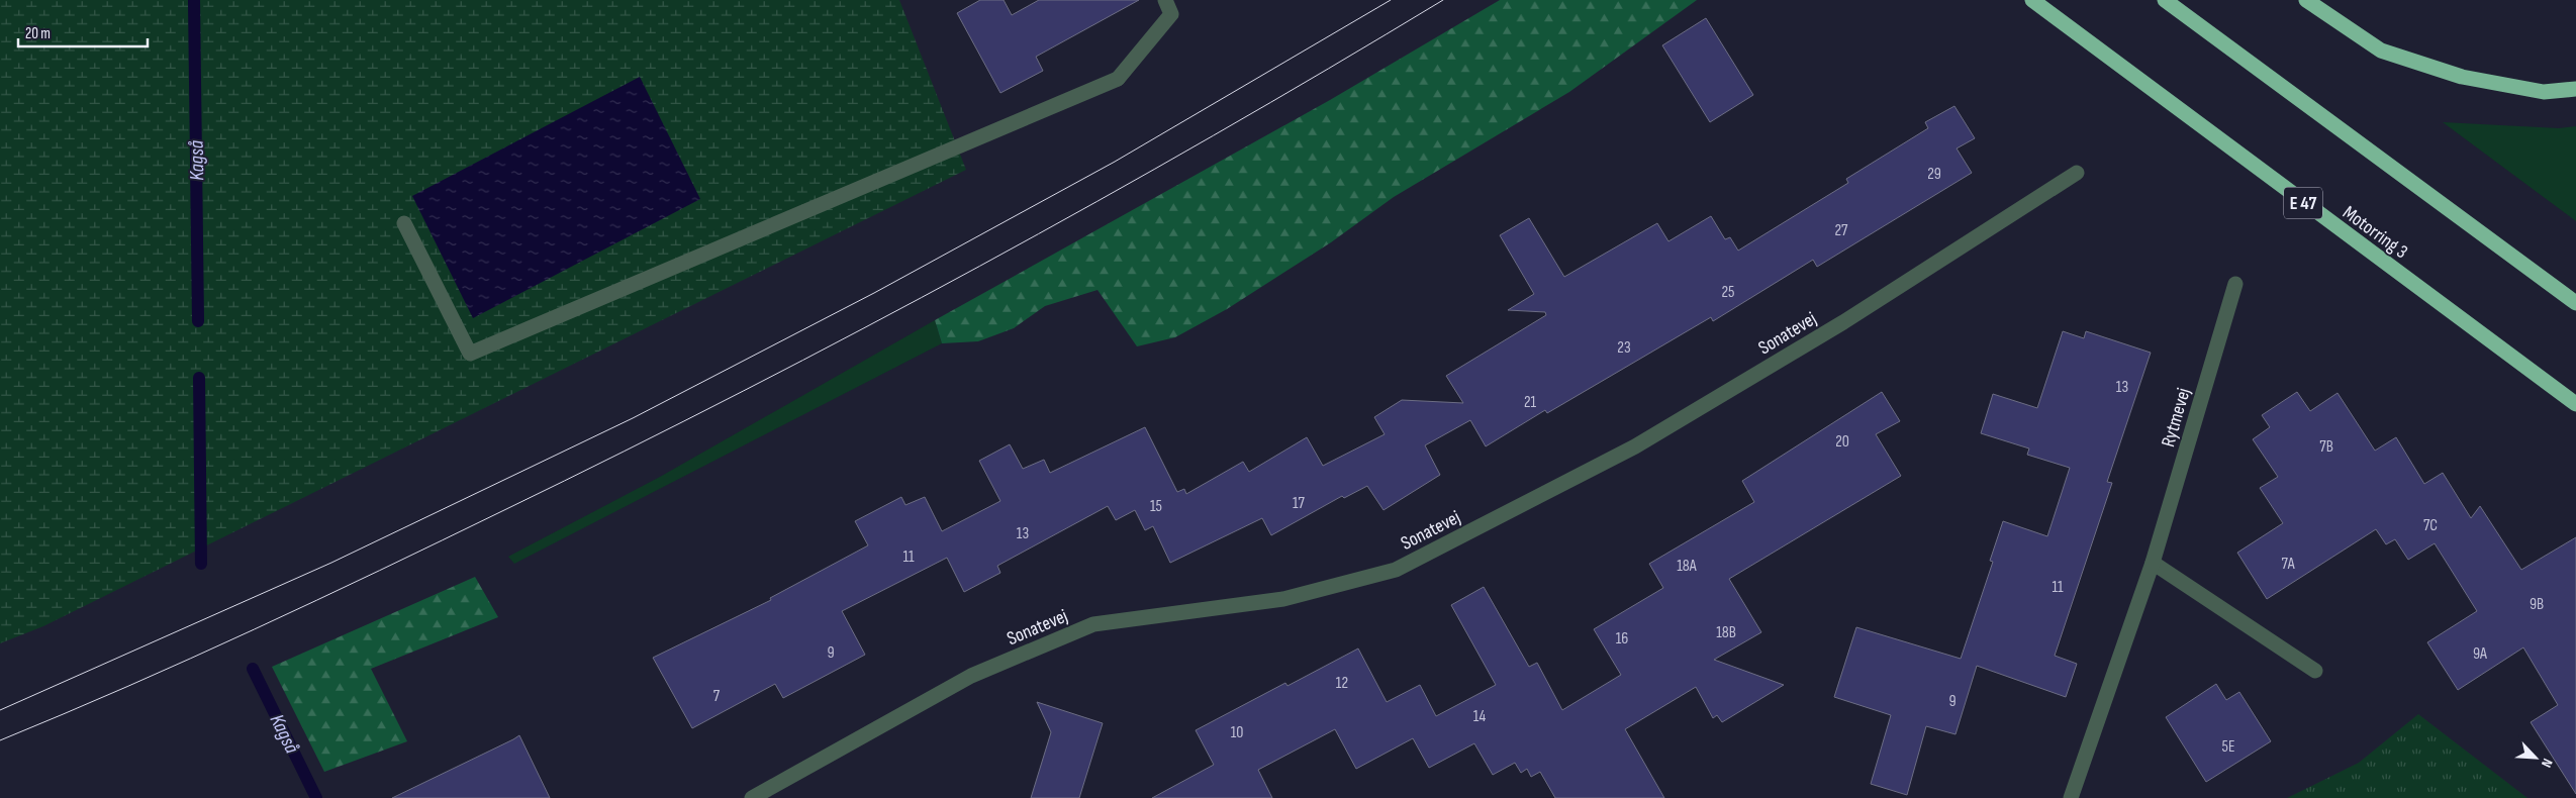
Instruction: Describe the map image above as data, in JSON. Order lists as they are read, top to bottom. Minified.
{"streets":{"highway":["E 47","Motorring 3"],"street":["Sonatevej","Rytmevej"]},"water":["Kagså"],"house_numbers":["29","27","25","23","13","21","20","7B","17","15","7C","13","11","7A","18A","11","9B","18B","16","9","9A","12","7","9","14","10","5E"],"scale_bar":"20 m","north":"bottom right"}
